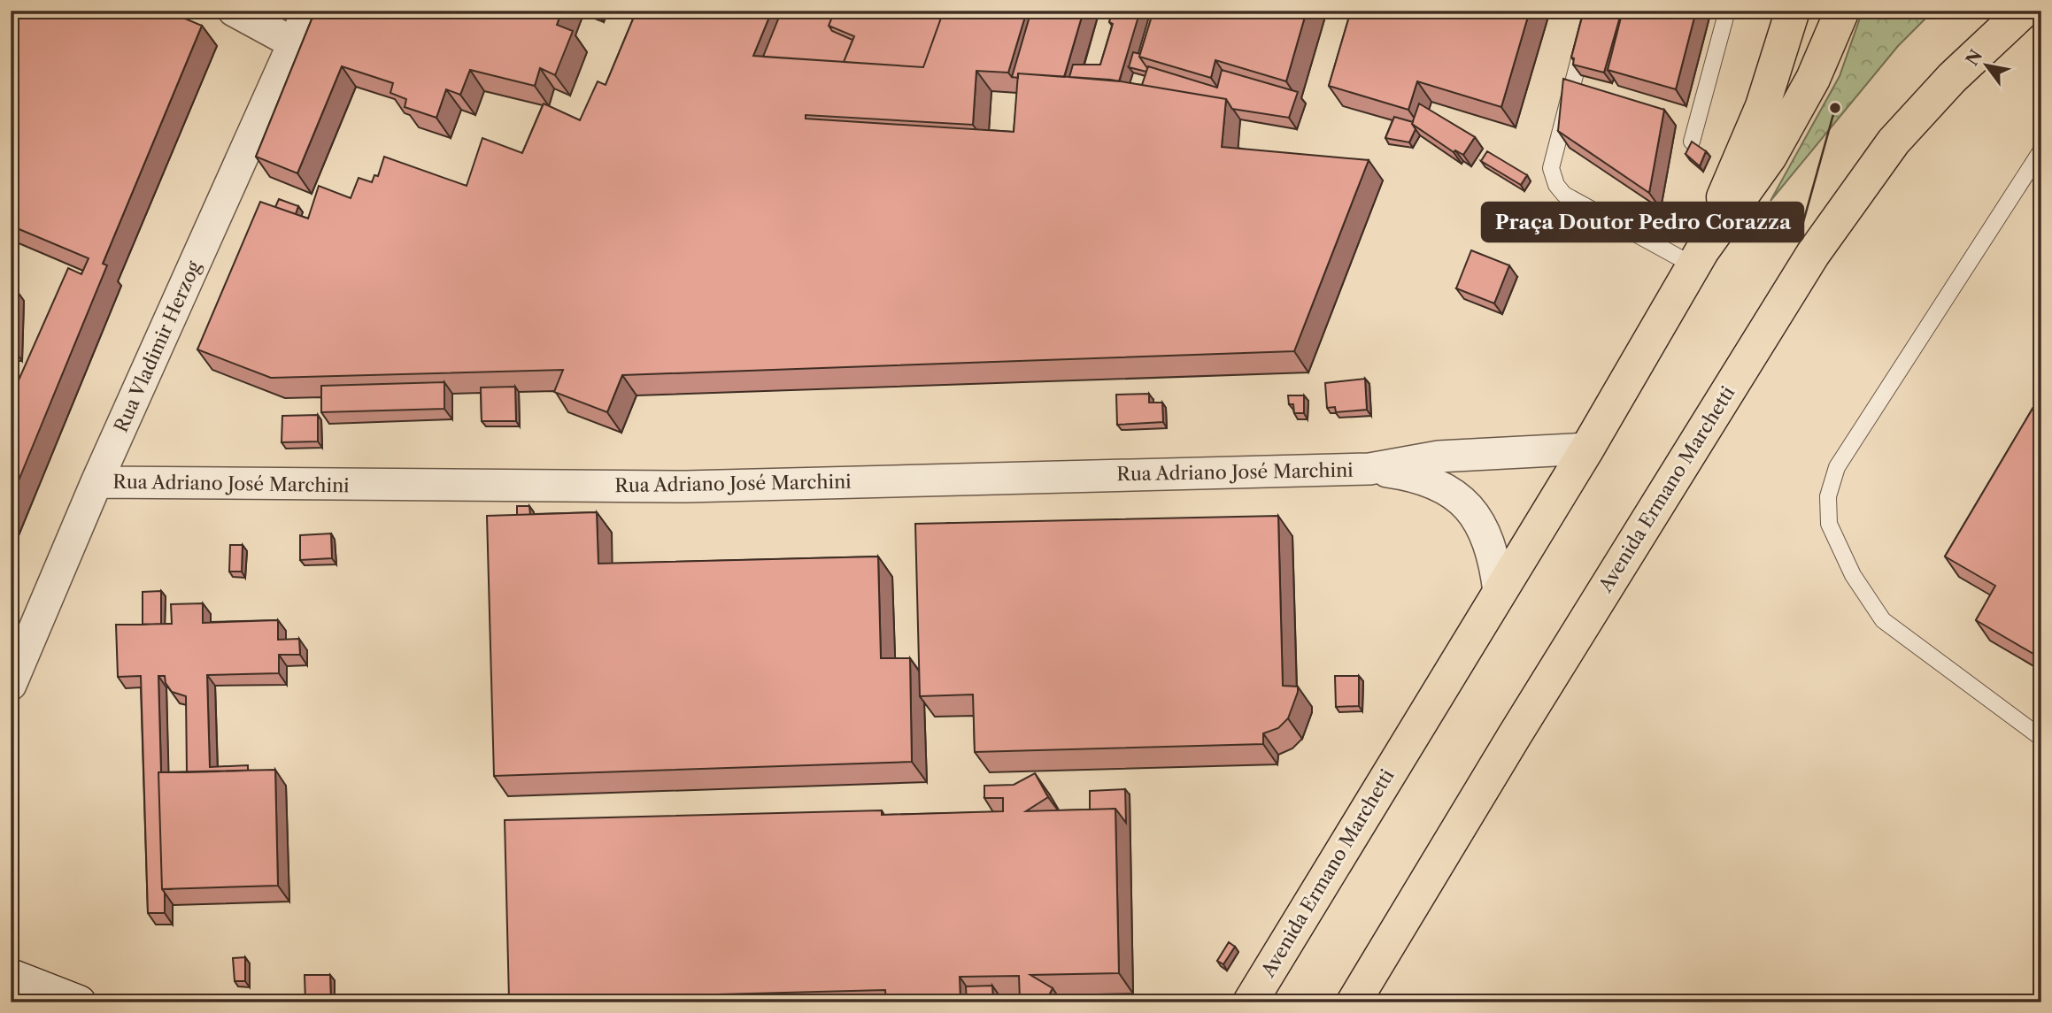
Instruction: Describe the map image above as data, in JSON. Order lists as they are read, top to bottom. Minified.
{"streets":{"main road":["Avenida Ermano Marchetti"],"street":["Rua Vladimir Herzog","Rua Adriano José Marchini"]},"crossings":[["Rua Vladimir Herzog","Rua Adriano José Marchini"],["Rua Adriano José Marchini","Avenida Ermano Marchetti"]],"places":["Praça Doutor Pedro Corazza"],"north":"top left"}
